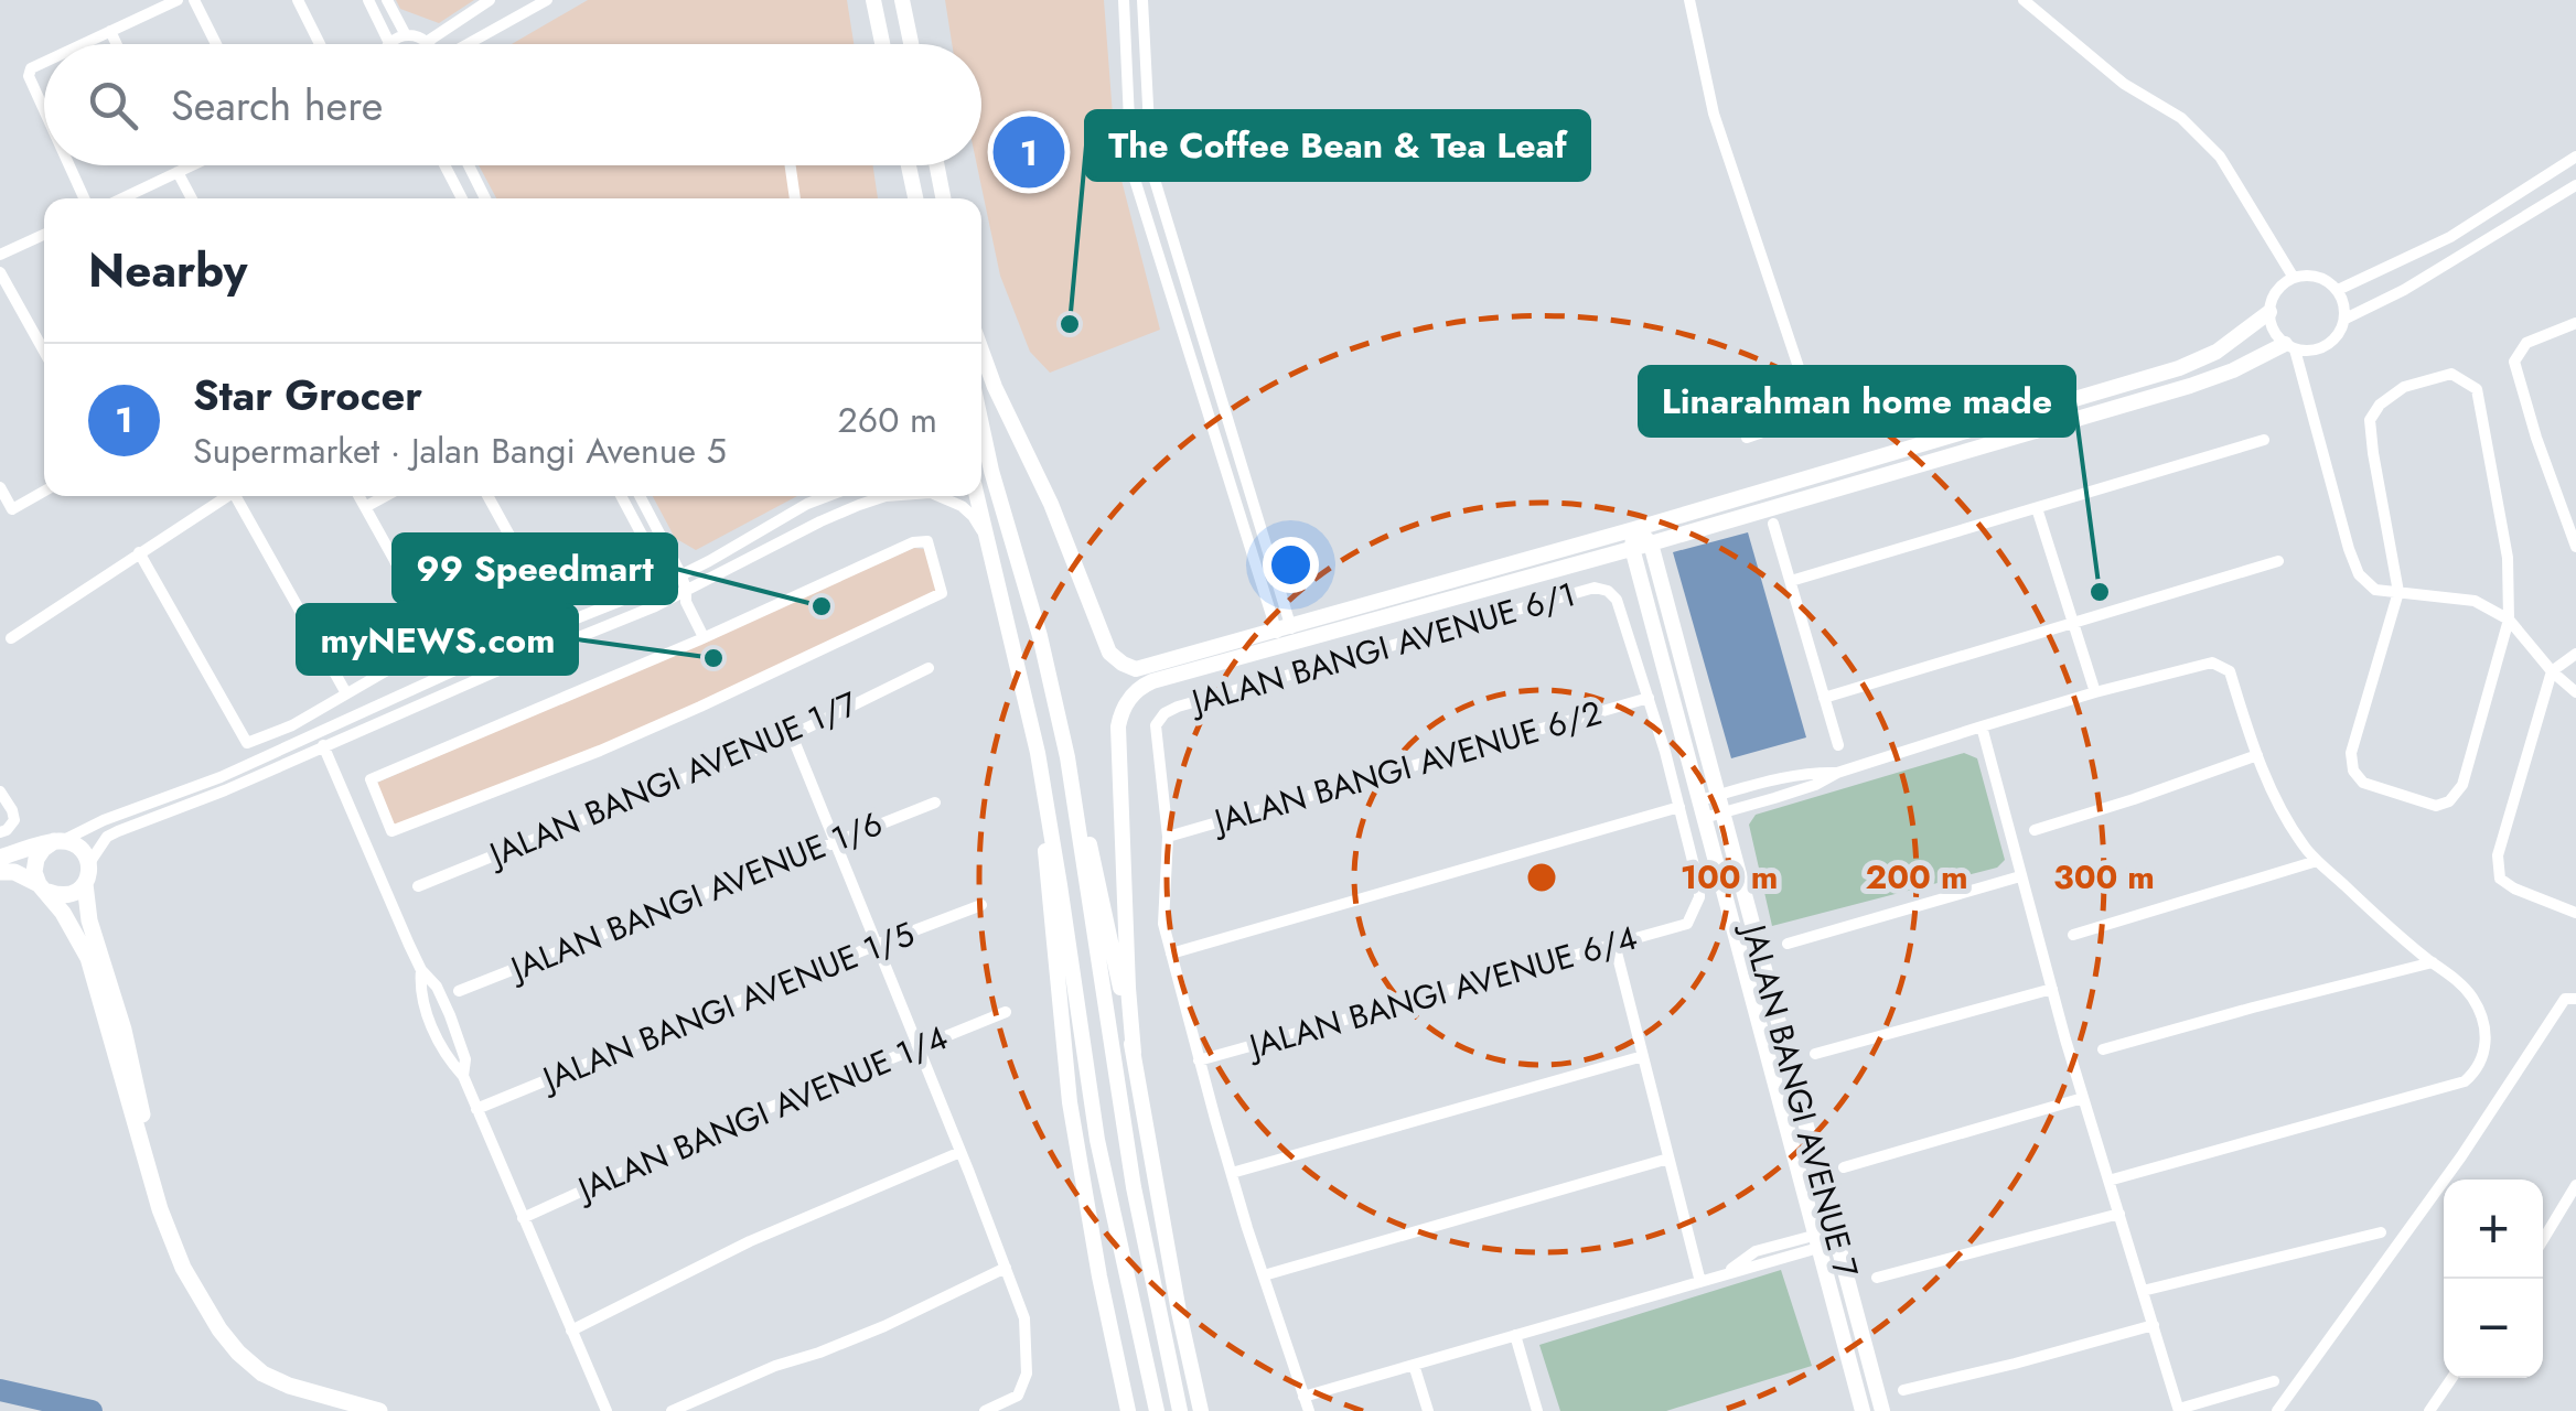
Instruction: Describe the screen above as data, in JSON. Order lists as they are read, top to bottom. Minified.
{"streets":{"street":["JALAN BANGI AVENUE 6/1","JALAN BANGI AVENUE 6/2","JALAN BANGI AVENUE 1/7","JALAN BANGI AVENUE 1/6","JALAN BANGI AVENUE 6/4","JALAN BANGI AVENUE 1/5","JALAN BANGI AVENUE 7","JALAN BANGI AVENUE 1/4"]},"crossings":[["JALAN BANGI AVENUE 6/1","JALAN BANGI AVENUE 6/2"]],"places":["The Coffee Bean & Tea Leaf","Linarahman home made","99 Speedmart","myNEWS.com"],"page":{"search":"Search here","pins":"1","heading":"Nearby","list":[{"mark":"1","name":"Star Grocer","note":"Supermarket · Jalan Bangi Avenue 5","value":"260 m"}],"map_buttons":["+","−"]},"rings":["100 m","200 m","300 m"]}
